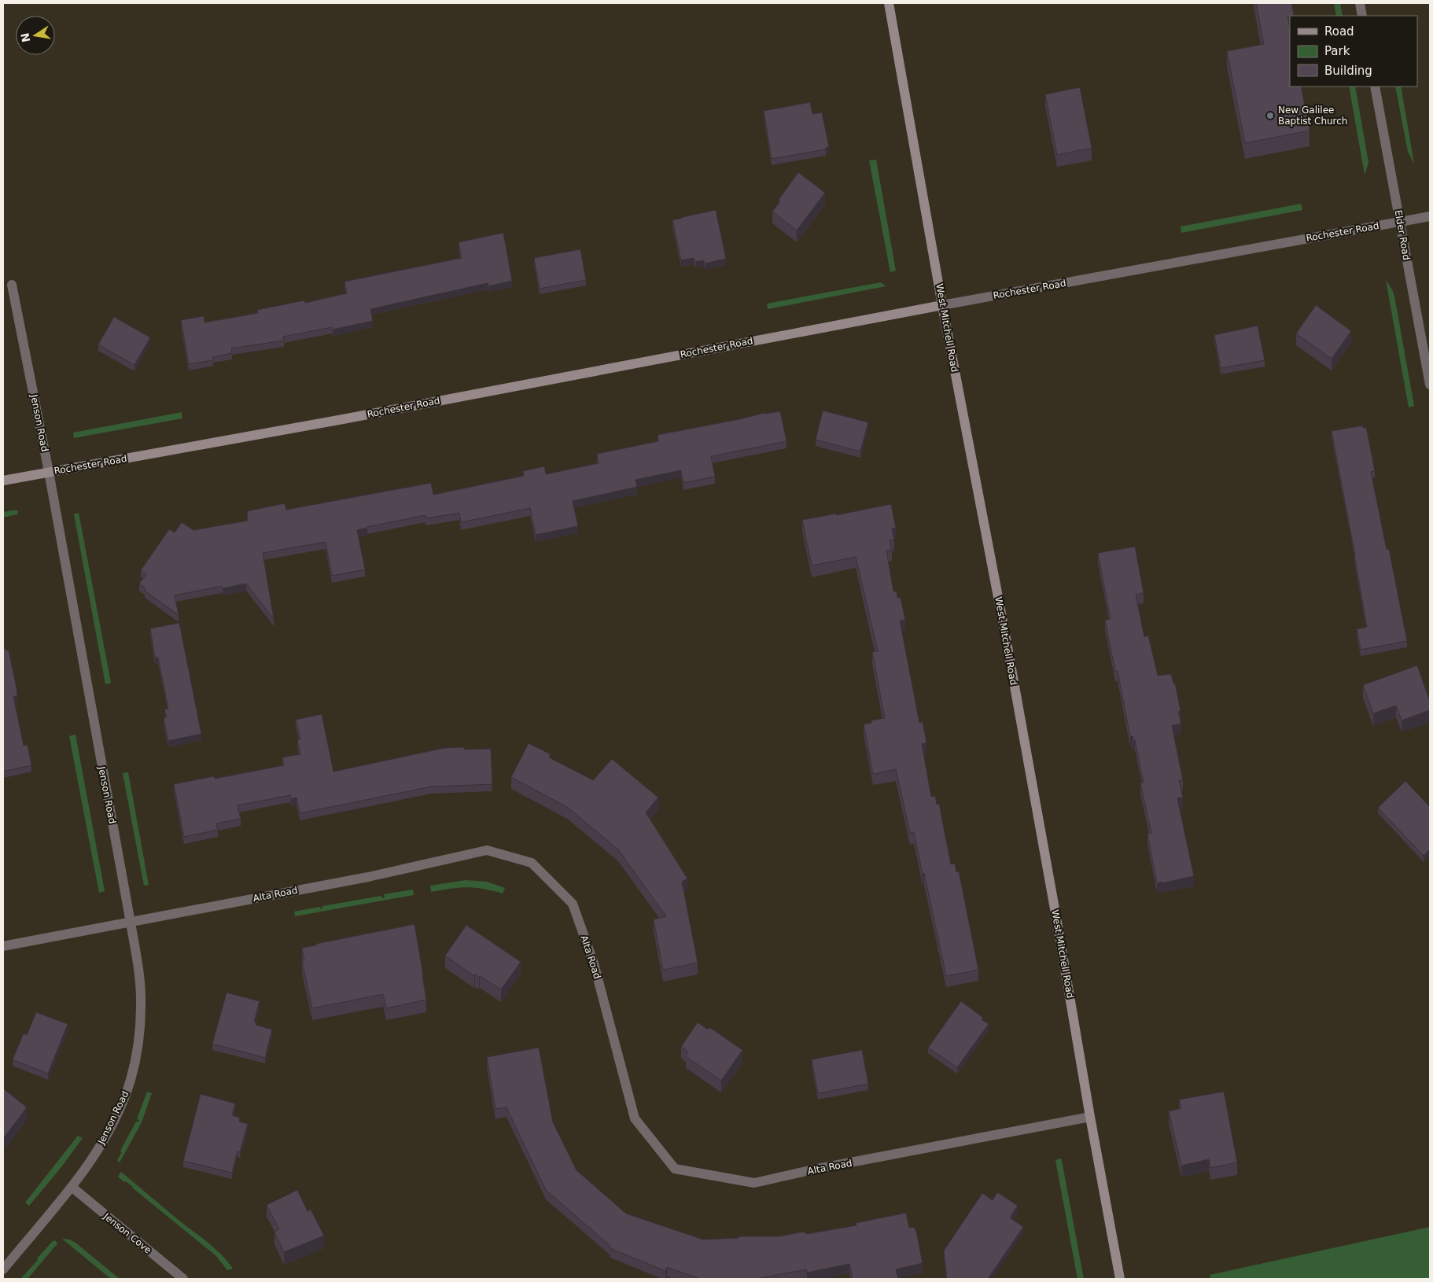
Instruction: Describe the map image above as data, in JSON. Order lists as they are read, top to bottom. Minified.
{"streets":{"main road":["Rochester Road","West Mitchell Road"],"street":["Elder Road","Jenson Road","Alta Road","Jenson Cove"]},"crossings":[["Rochester Road","Elder Road"],["Rochester Road","West Mitchell Road"],["Rochester Road","Jenson Road"],["West Mitchell Road","Alta Road"],["Jenson Road","Alta Road"],["Jenson Road","Jenson Cove"]],"places":["New Galilee Baptist Church"],"legend":["Road","Park","Building"],"north":"left"}
